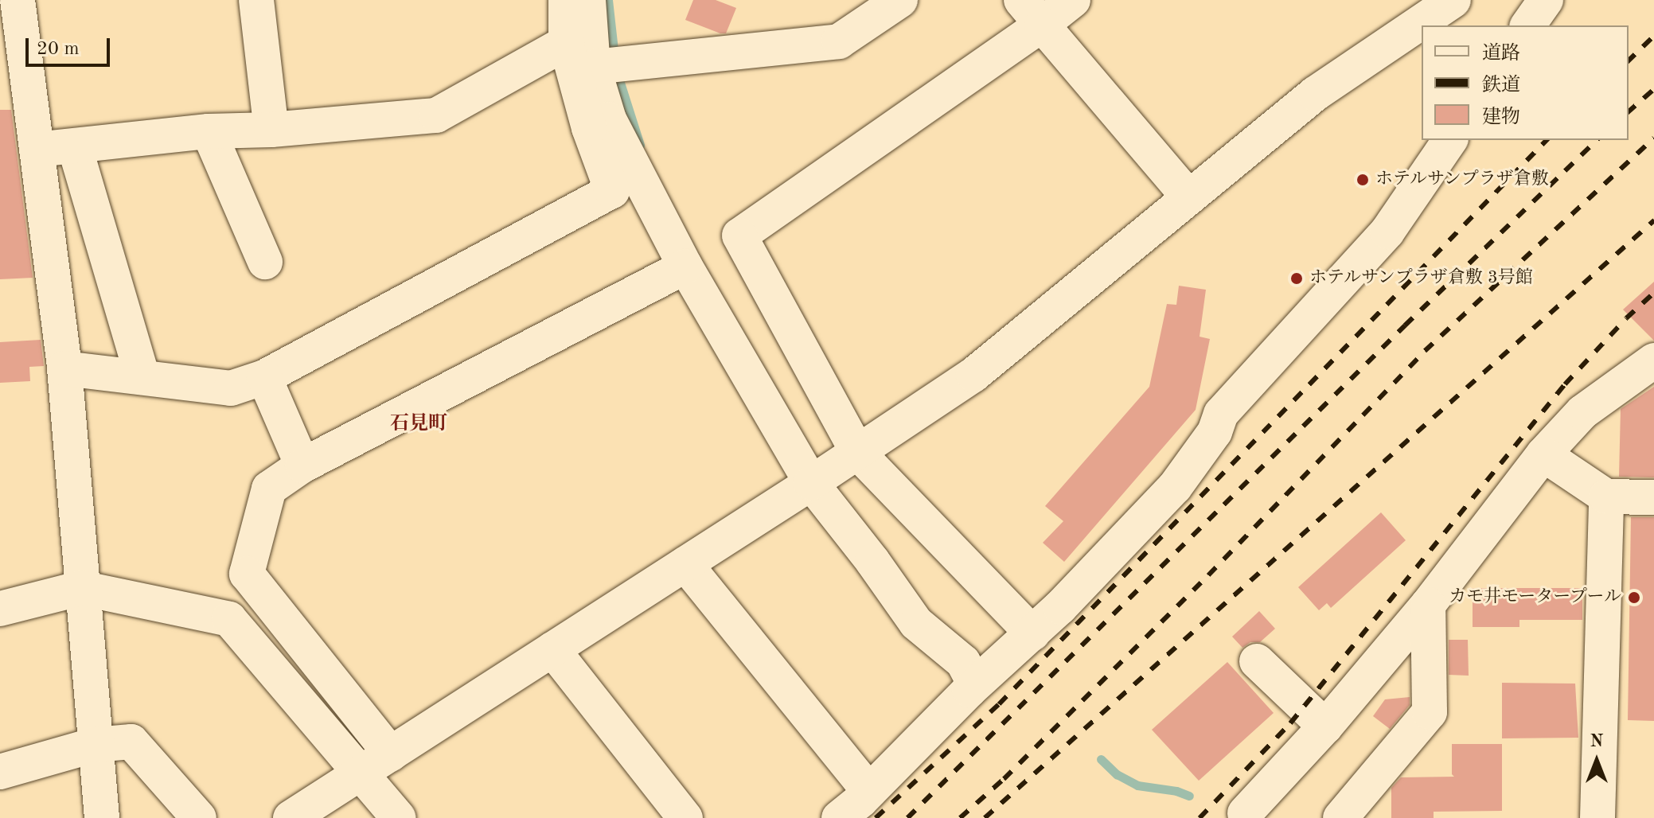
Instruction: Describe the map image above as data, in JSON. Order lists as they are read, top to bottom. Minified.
{"districts":["石見町"],"places":["ホテルサンプラザ倉敷","ホテルサンプラザ倉敷 3号館","カモ井モータープール"],"legend":["道路","鉄道","建物"],"scale_bar":"20 m","north":"top"}
